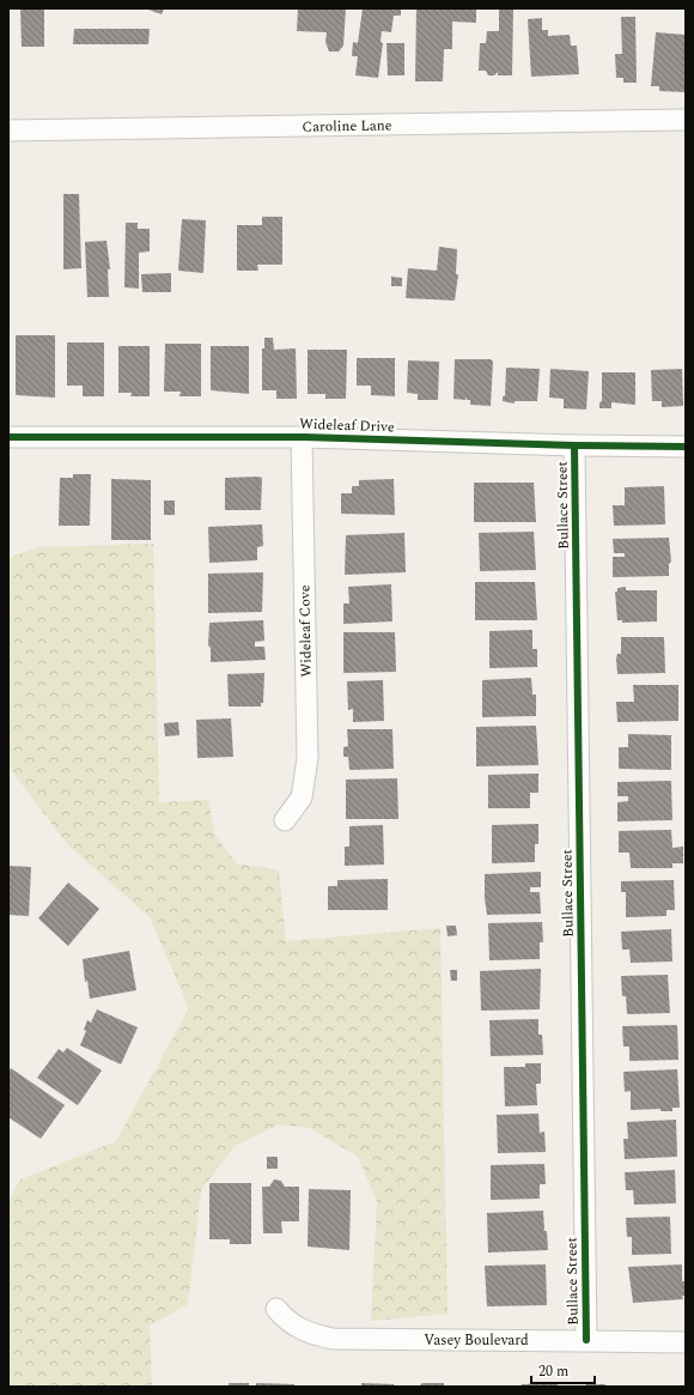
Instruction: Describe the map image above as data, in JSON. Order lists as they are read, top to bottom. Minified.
{"streets":{"street":["Caroline Lane","Wideleaf Drive","Bullace Street","Wideleaf Cove","Vasey Boulevard"]},"crossings":[["Wideleaf Drive","Bullace Street"],["Wideleaf Drive","Wideleaf Cove"],["Bullace Street","Vasey Boulevard"]],"scale_bar":"20 m"}
